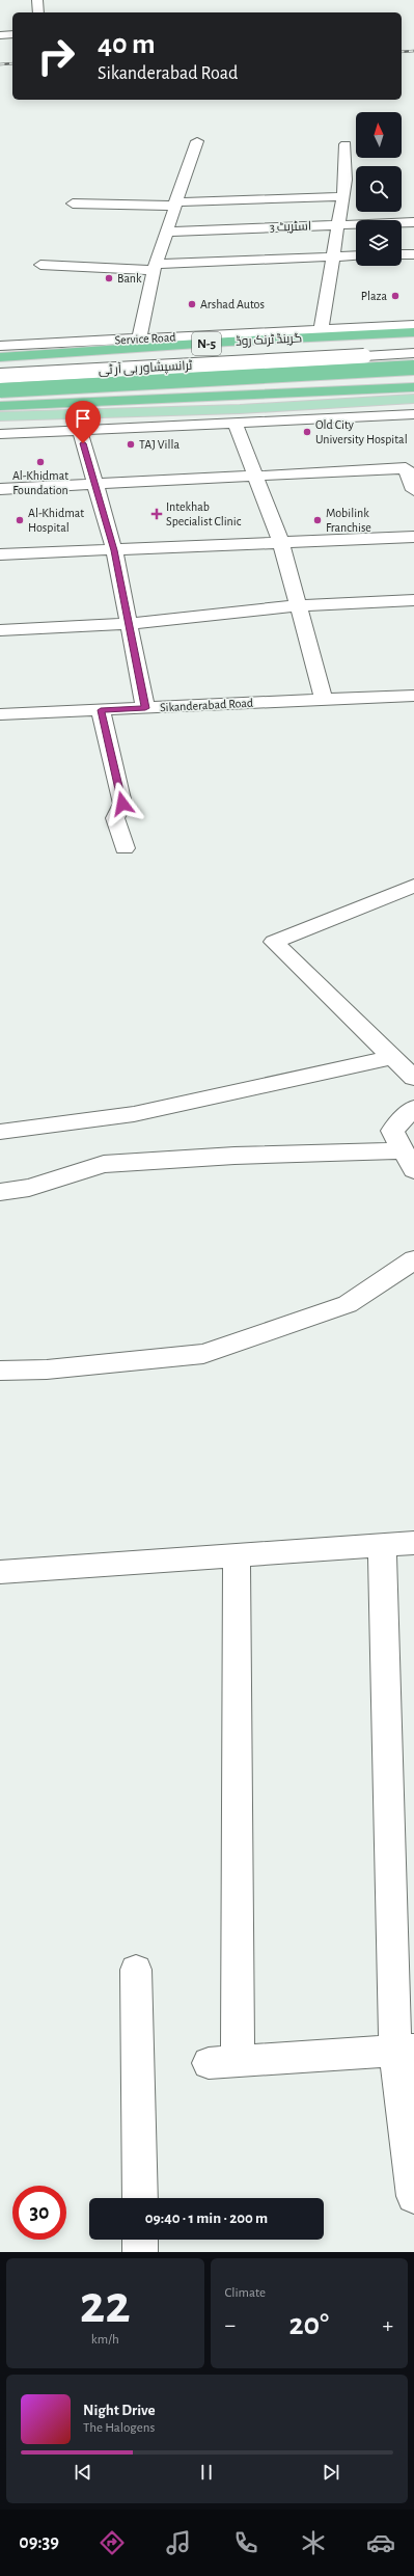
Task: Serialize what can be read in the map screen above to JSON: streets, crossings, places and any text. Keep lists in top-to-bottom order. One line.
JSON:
{"streets":{"highway":["گرینڈ ٹرنک روڈ","N-5"],"street":["اسٹریٹ 3","Service Road","ٹرانسپشاور بی آر ٹی","Sikanderabad Road"]},"places":{"other":["Bank","Plaza","Arshad Autos","Old City University Hospital","TAJ Villa","Al-Khidmat Foundation","Al-Khidmat Hospital","Mobilink Franchise"],"health":["Intekhab Specialist Clinic"]},"north":"top","page":{"turn":["40 m","Sikanderabad Road"],"limit":"30","trip":"09:40 · 1 min · 200 m","tile":[["22","km/h"],"Climate"],"heat":["−","20°","+"],"song":["Night Drive","The Halogens"],"tabs":"09:39"}}
